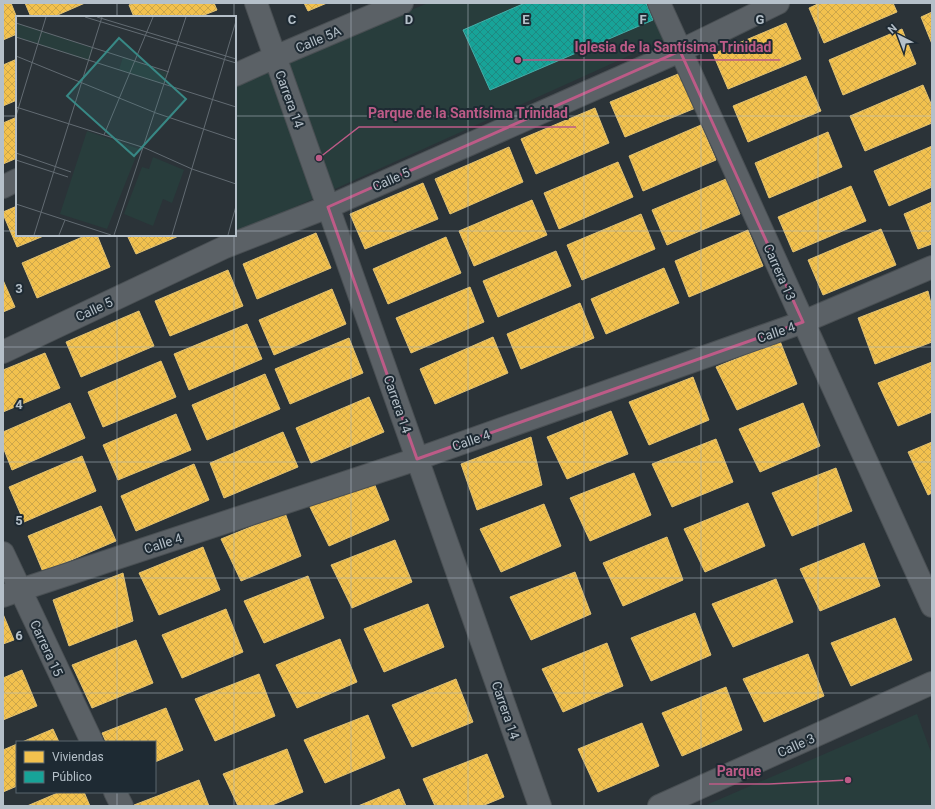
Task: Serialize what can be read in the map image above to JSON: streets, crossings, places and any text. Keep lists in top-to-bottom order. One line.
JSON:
{"streets":{"street":["Calle 5A","Carrera 14","Calle 5","Carrera 13","Calle 4","Carrera 15","Calle 3"]},"crossings":[["Calle 5A","Carrera 14"],["Carrera 14","Calle 5"],["Carrera 14","Calle 4"],["Calle 5","Carrera 13"],["Carrera 13","Calle 4"],["Calle 4","Carrera 15"]],"places":["Iglesia de la Santísima Trinidad","Parque de la Santísima Trinidad","Parque"],"legend":["Viviendas","Público"],"north":"top left","grid":{"columns":["C","D","E","F","G"],"rows":["3","4","5","6"]}}
